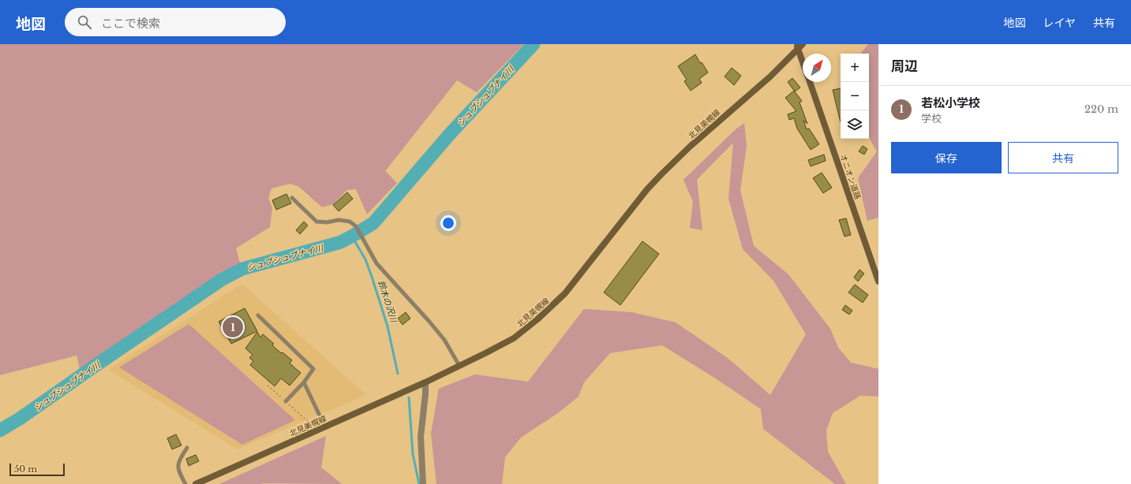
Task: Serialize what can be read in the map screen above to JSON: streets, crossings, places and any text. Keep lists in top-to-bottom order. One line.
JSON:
{"streets":{"main road":["北見美幌線","オニオン道路"]},"crossings":[["北見美幌線","オニオン道路"]],"water":["シュブシュブナイ川","鈴木の沢川"],"scale_bar":"50 m","north":"top right","page":{"header":"地図","search":"ここで検索","nav":["地図","レイヤ","共有"],"heading":"周辺","map_buttons":["+","−"],"list":[{"mark":"1","name":"若松小学校","note":"学校","value":"220 m"}],"buttons":["保存","共有"],"pins":"1","scale":"50 m"}}
